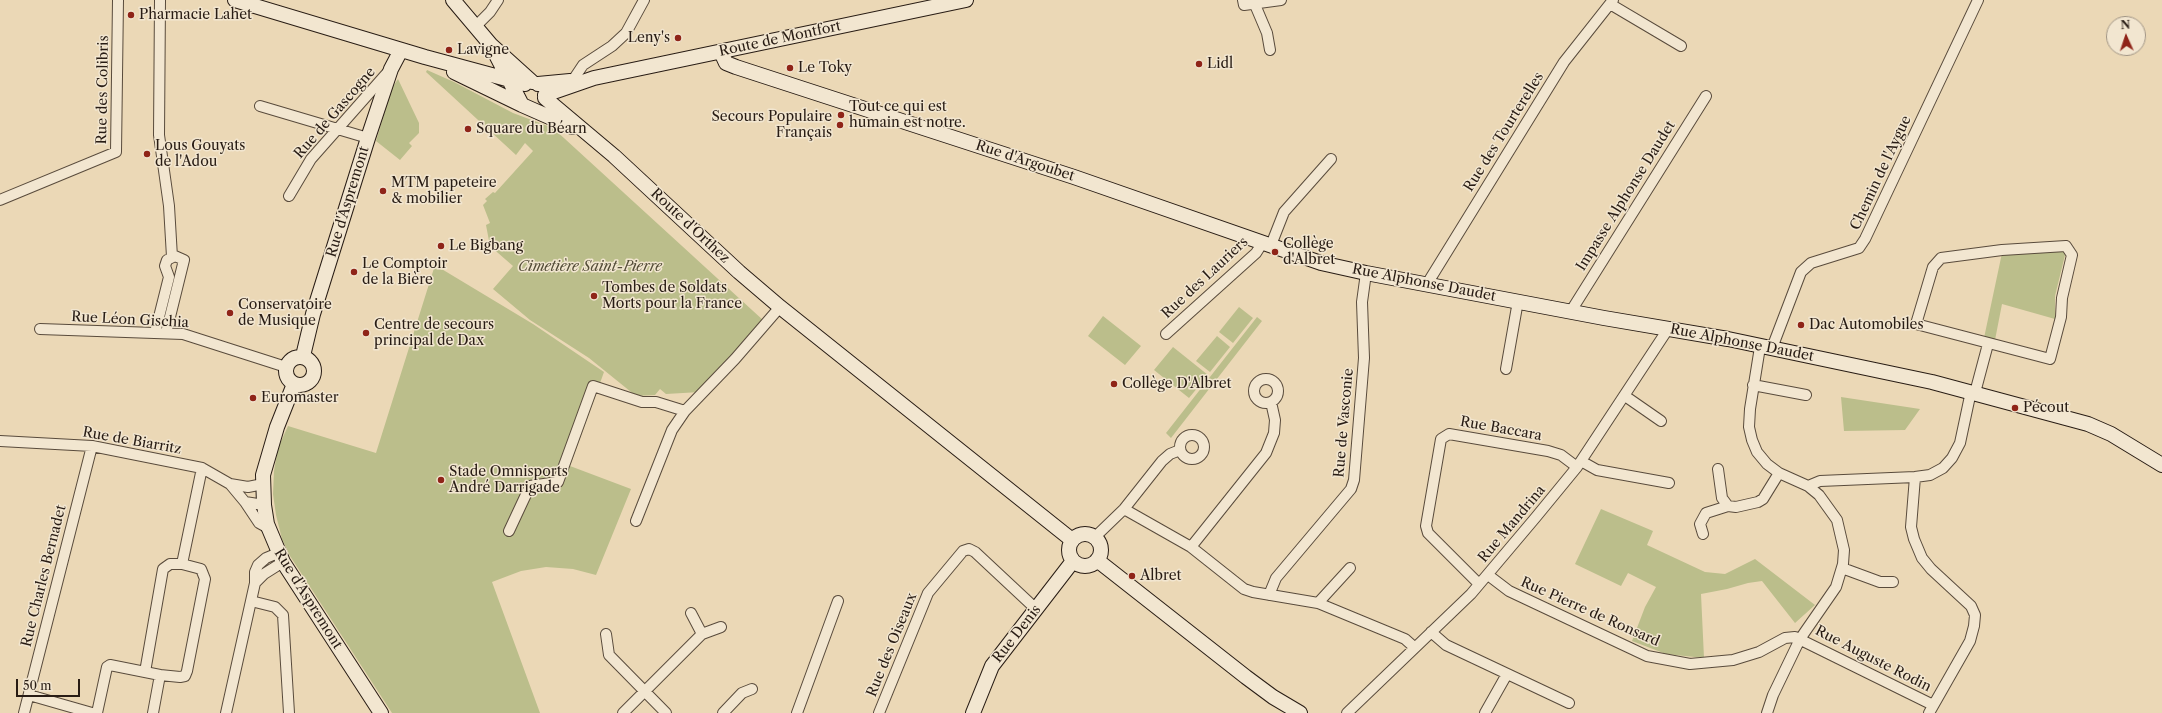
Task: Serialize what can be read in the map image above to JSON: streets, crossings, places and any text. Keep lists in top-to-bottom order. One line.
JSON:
{"streets":{"main road":["Route de Montfort","Rue d'Argoubet","Rue d'Aspremont","Route d'Orthez","Rue Alphonse Daudet","Rue Denis"],"street":["Rue des Colibris","Rue de Gascogne","Rue des Tourterelles","Chemin de l'Aygue","Impasse Alphonse Daudet","Rue des Lauriers","Rue Léon Gischia","Rue de Vasconie","Rue Baccara","Rue de Biarritz","Rue Mandrina","Rue Charles Bernadet","Rue Pierre de Ronsard","Rue des Oiseaux","Rue Auguste Rodin"]},"crossings":[["Route de Montfort","Rue d'Argoubet"],["Route de Montfort","Route d'Orthez"],["Rue de Gascogne","Rue d'Aspremont"],["Rue des Tourterelles","Rue Alphonse Daudet"],["Rue d'Argoubet","Rue des Lauriers"],["Rue d'Argoubet","Rue Alphonse Daudet"],["Chemin de l'Aygue","Rue Alphonse Daudet"],["Impasse Alphonse Daudet","Rue Alphonse Daudet"],["Rue d'Aspremont","Rue Léon Gischia"],["Rue d'Aspremont","Rue de Biarritz"],["Route d'Orthez","Rue Denis"],["Rue Alphonse Daudet","Rue de Vasconie"],["Rue Alphonse Daudet","Rue Mandrina"],["Rue Baccara","Rue Mandrina"],["Rue de Biarritz","Rue Charles Bernadet"],["Rue Mandrina","Rue Pierre de Ronsard"],["Rue Pierre de Ronsard","Rue Auguste Rodin"],["Rue Denis","Rue des Oiseaux"]],"parks":["Cimetière Saint-Pierre"],"places":["Pharmacie Lahet","Leny's","Lavigne","Lidl","Le Toky","Tout ce qui est humain est notre.","Secours Populaire Français","Square du Béarn","Lous Gouyats de l'Adou","MTM papeteire & mobilier","Le Bigbang","Collège d'Albret","Le Comptoir de la Bière","Tombes de Soldats Morts pour la France","Conservatoire de Musique","Dac Automobiles","Centre de secours principal de Dax","Collège D'Albret","Euromaster","Pécout","Stade Omnisports André Darrigade","Albret"],"scale_bar":"50 m","north":"top"}
